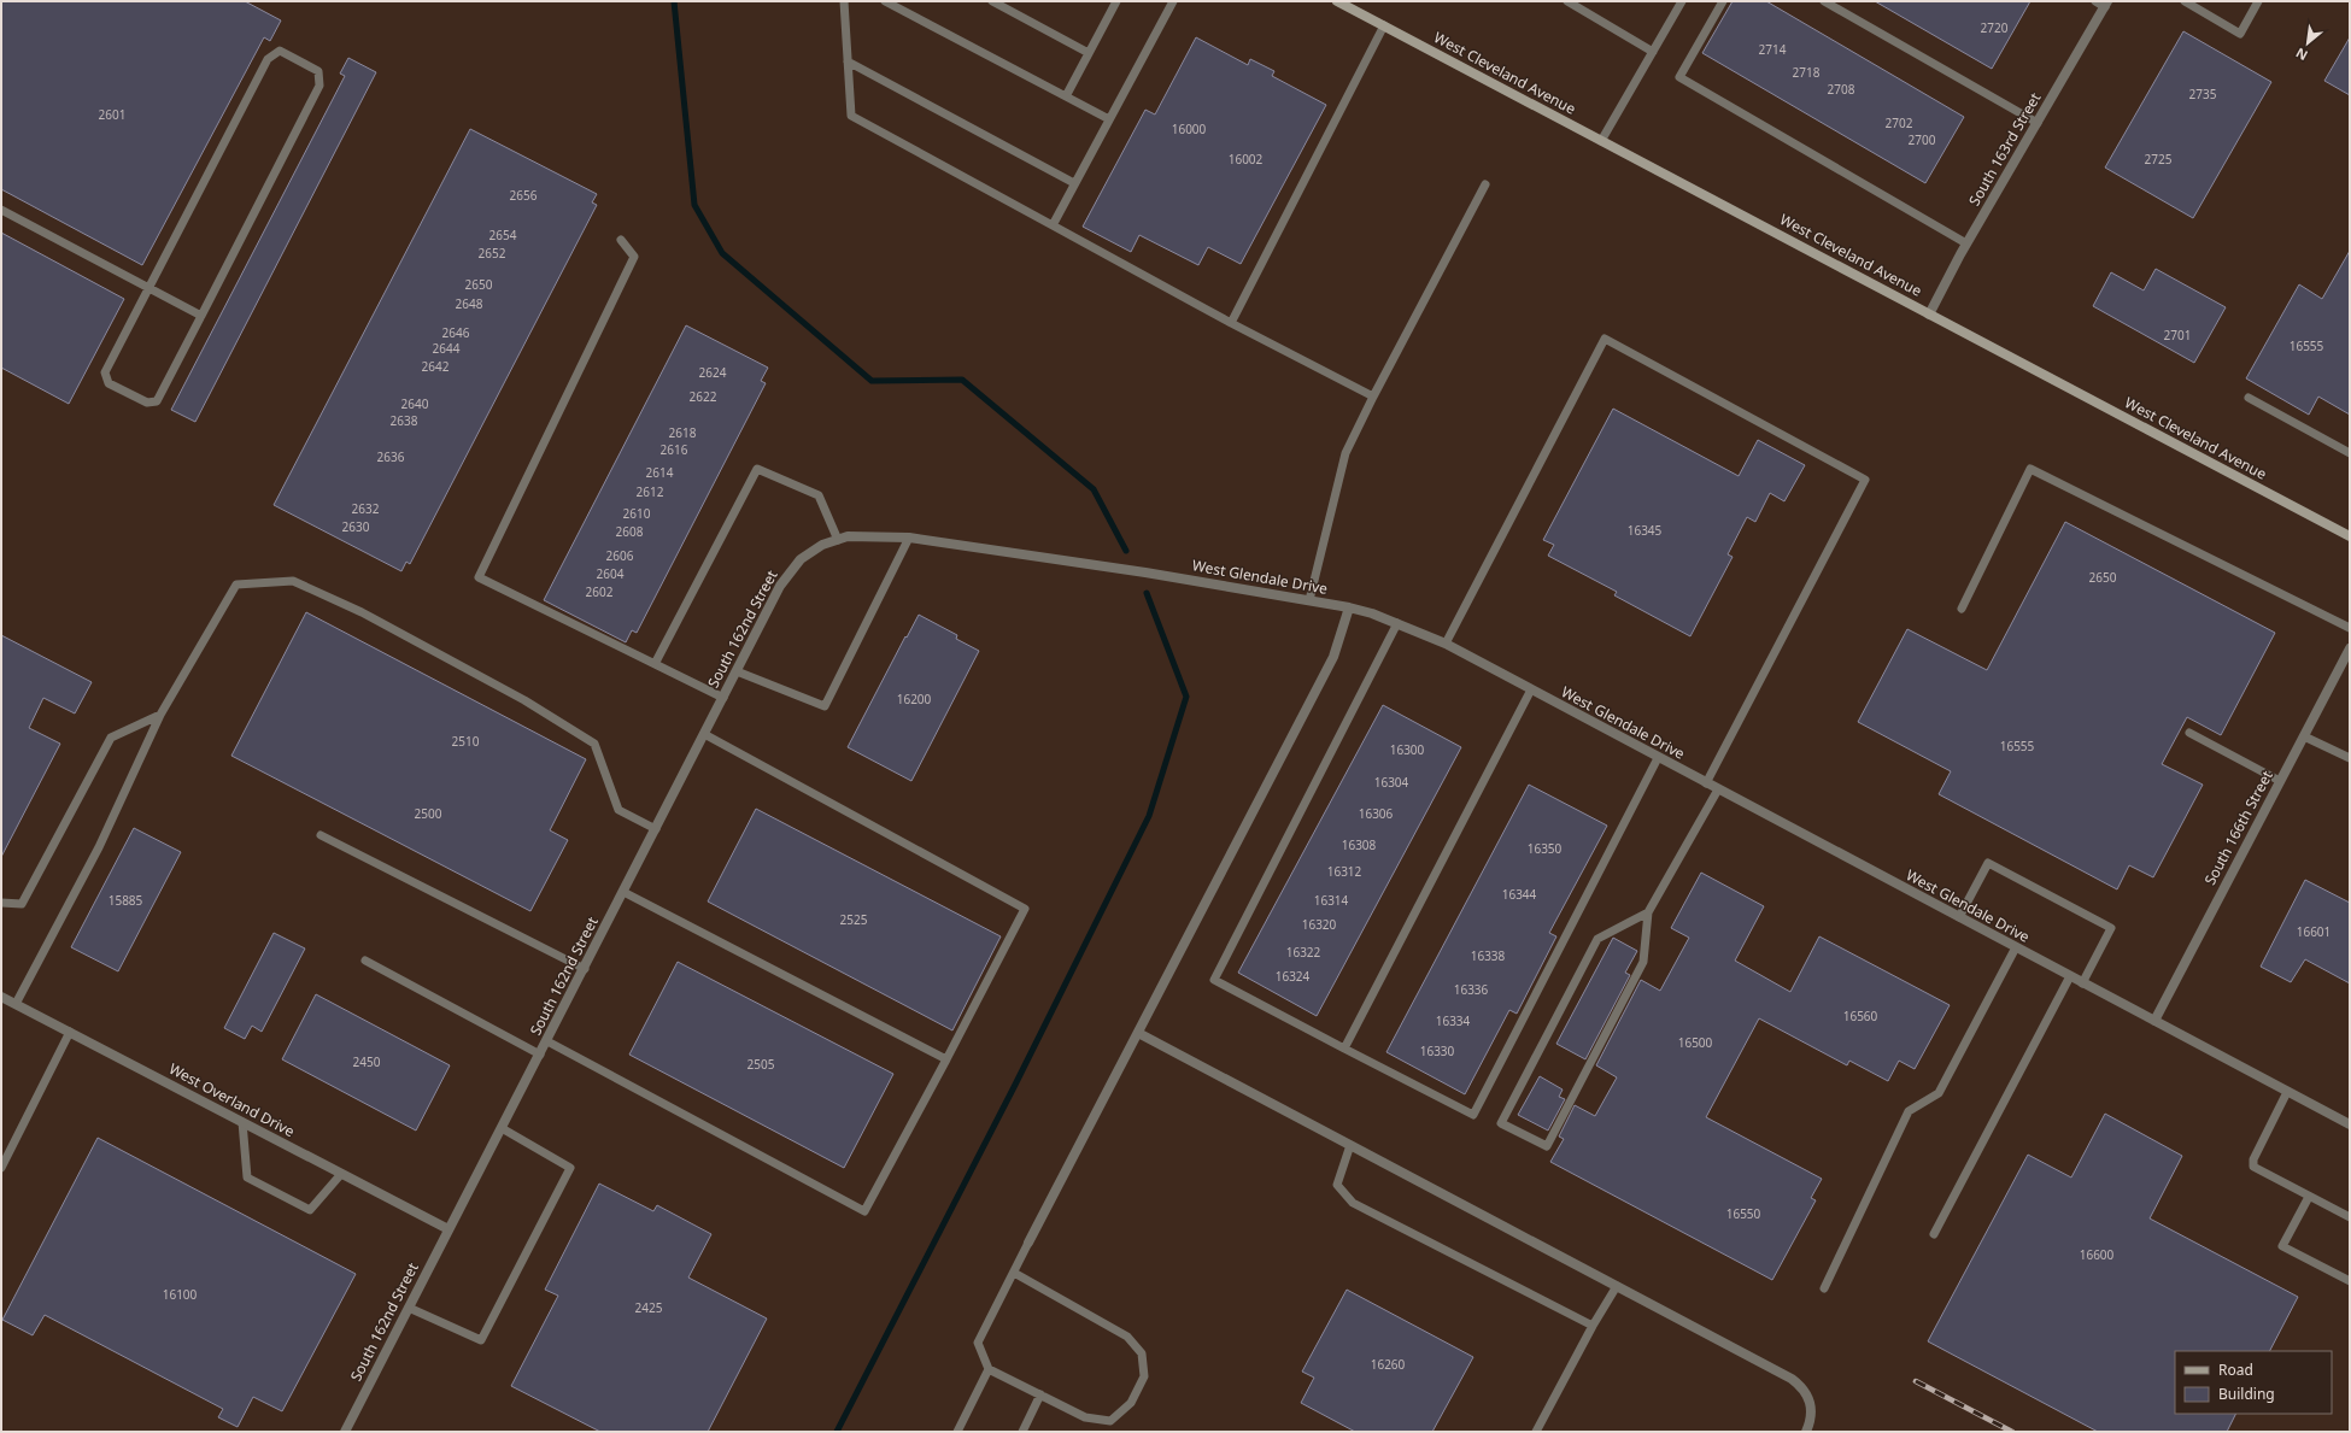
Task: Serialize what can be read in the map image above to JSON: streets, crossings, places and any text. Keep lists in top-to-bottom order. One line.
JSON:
{"streets":{"main road":["West Cleveland Avenue"],"street":["South 163rd Street","West Glendale Drive","South 162nd Street","South 166th Street","West Overland Drive"]},"crossings":[["West Cleveland Avenue","South 163rd Street"],["West Glendale Drive","South 162nd Street"],["West Glendale Drive","South 166th Street"],["South 162nd Street","West Overland Drive"]],"house_numbers":["2720","2714","2718","2708","2735","2601","2702","16000","2700","16002","2725","2656","2654","2652","2650","2648","2646","2701","16555","2644","2642","2624","2622","2640","2638","2618","2616","2636","2614","2612","2632","2610","2630","16345","2608","2606","2604","2650","2602","16200","2510","16555","16300","16304","2500","16306","16308","16350","16312","16344","15885","16314","2525","16320","16601","16322","16338","16324","16336","16560","16334","16500","16330","2450","2505","16550","16600","16100","2425","16260"],"legend":["Road","Building"],"north":"bottom left"}
